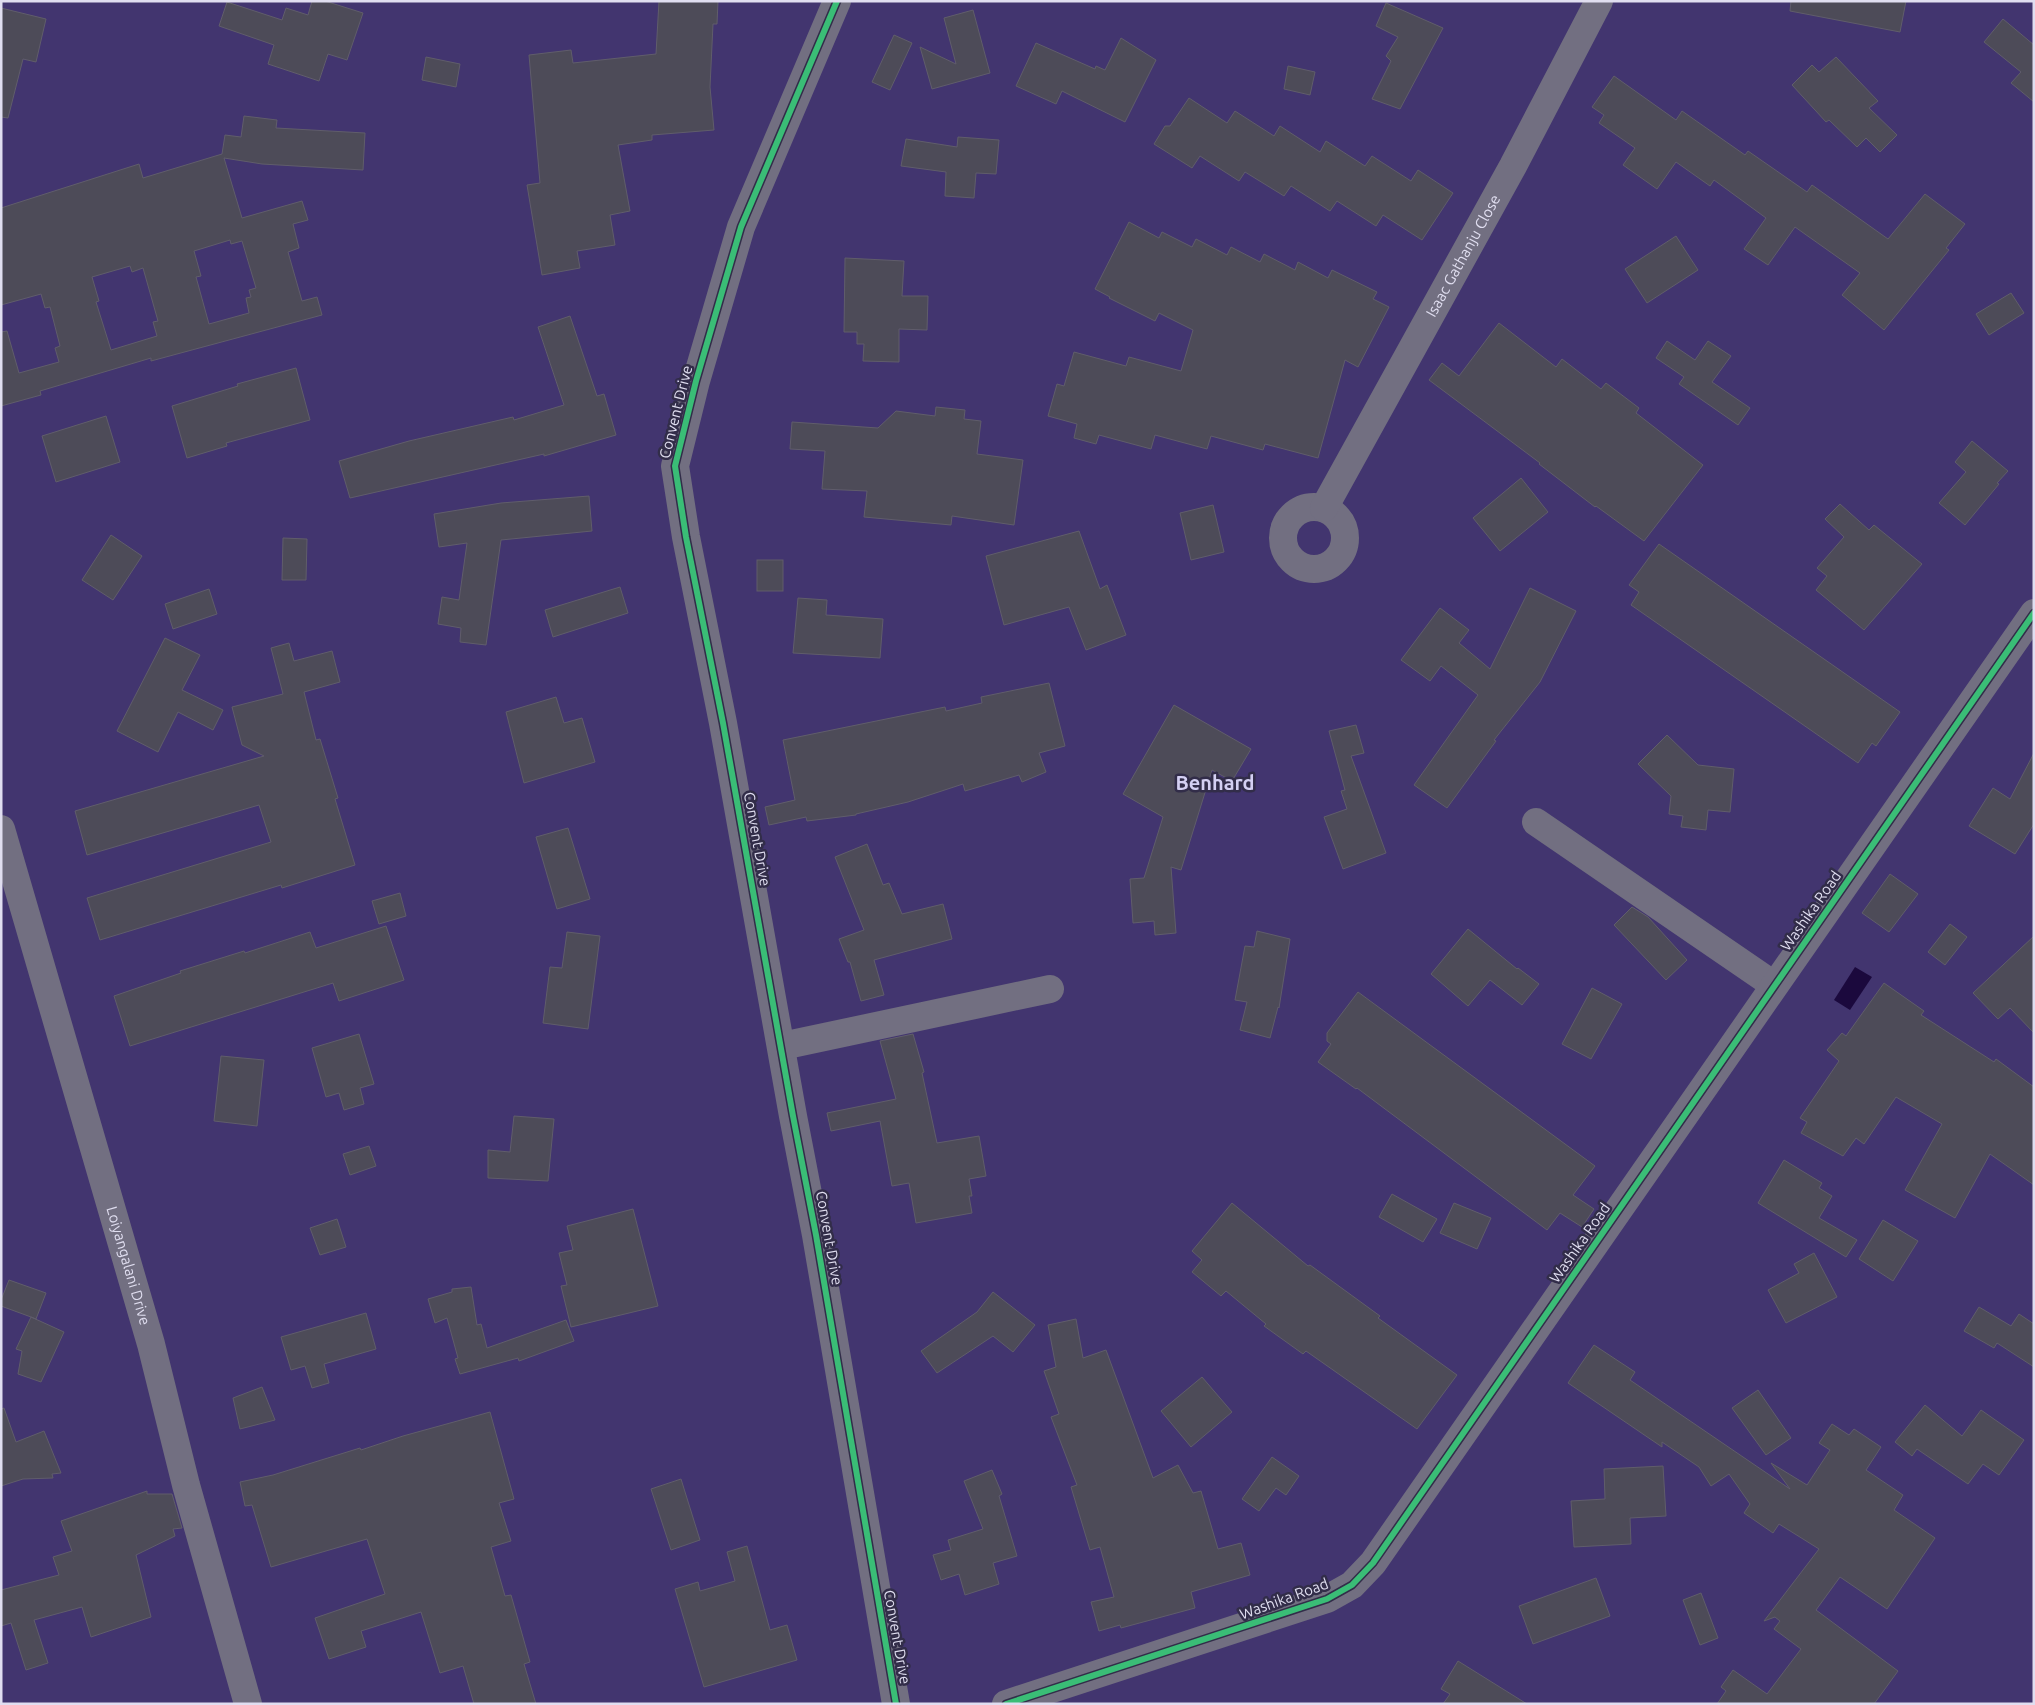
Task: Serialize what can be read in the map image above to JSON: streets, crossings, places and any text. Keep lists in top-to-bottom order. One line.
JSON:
{"streets":{"street":["Isaac Gathanju Close","Convent Drive","Washika Road","Loiyangalani Drive"]},"districts":["Benhard"]}
